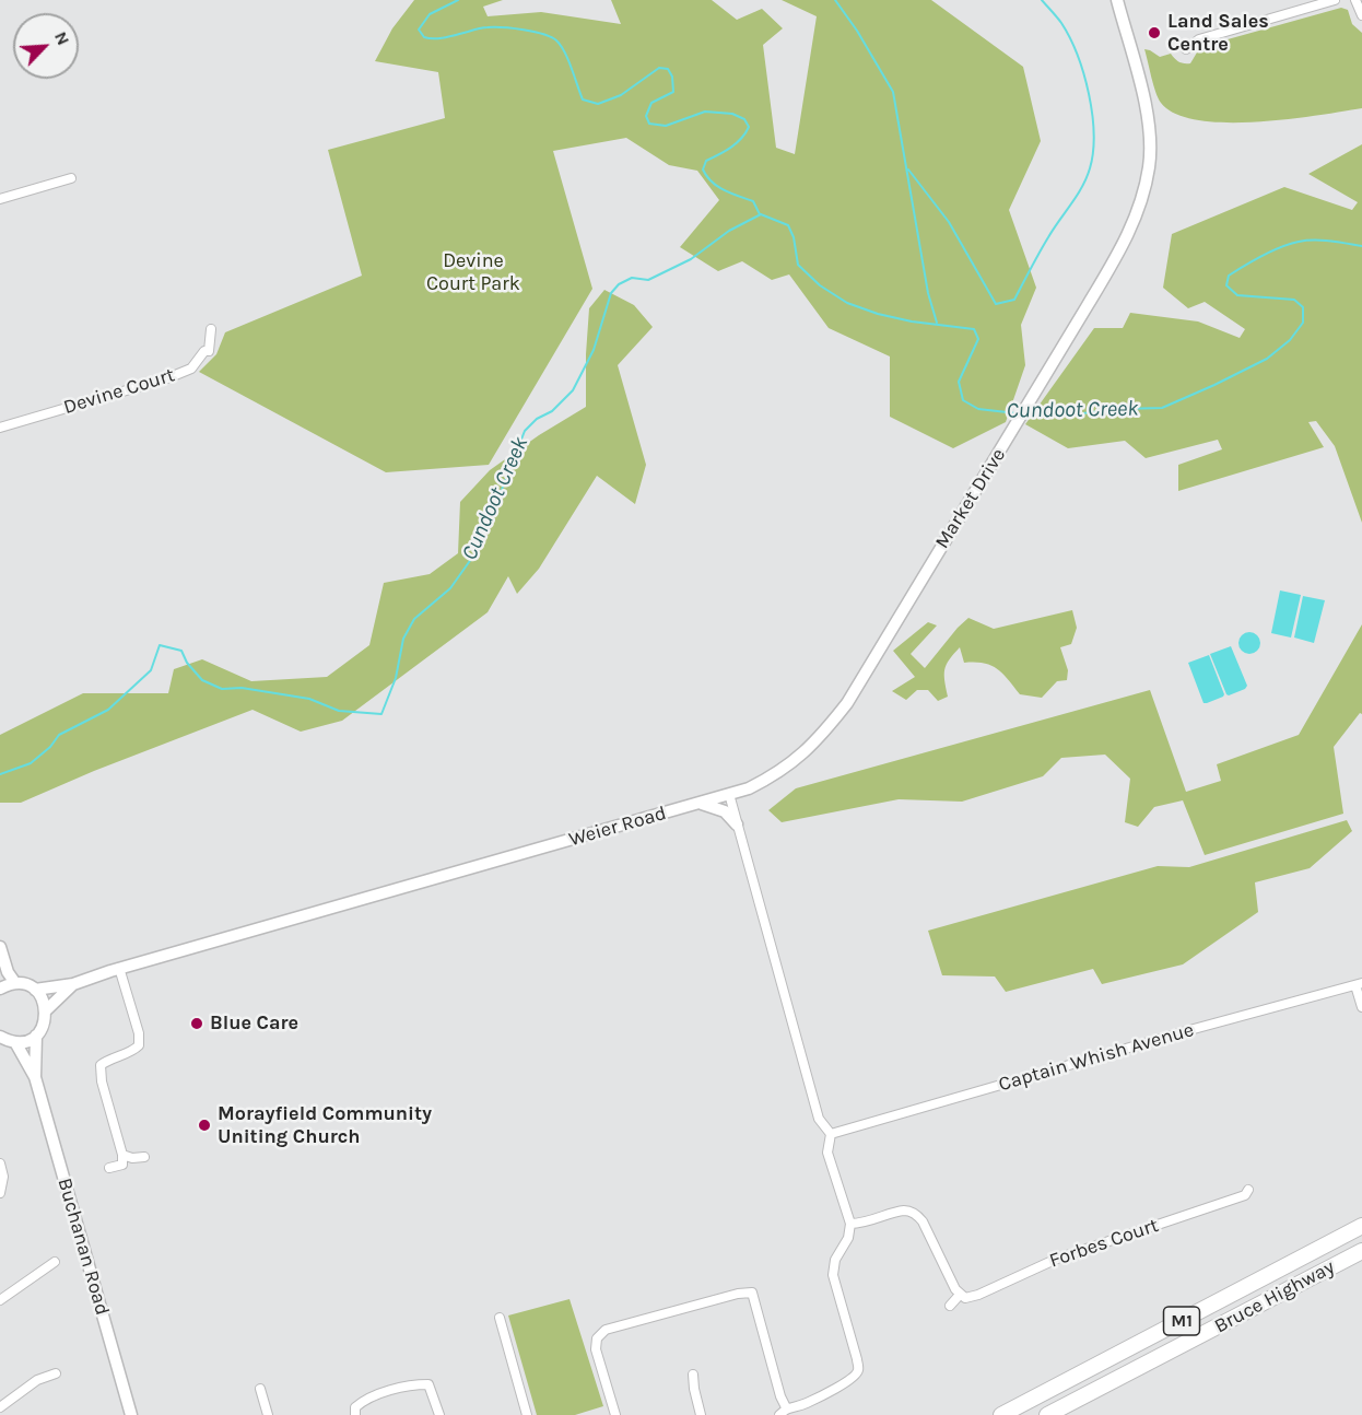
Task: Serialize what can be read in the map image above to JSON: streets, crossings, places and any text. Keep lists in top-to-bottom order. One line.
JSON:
{"streets":{"highway":["Bruce Highway","M1"],"street":["Devine Court","Market Drive","Weier Road","Captain Whish Avenue","Forbes Court","Buchanan Road"]},"crossings":[["Market Drive","Weier Road"],["Weier Road","Buchanan Road"]],"water":["Cundoot Creek"],"parks":["Devine Court Park"],"places":["Land Sales Centre","Blue Care","Morayfield Community Uniting Church"],"north":"top right"}
